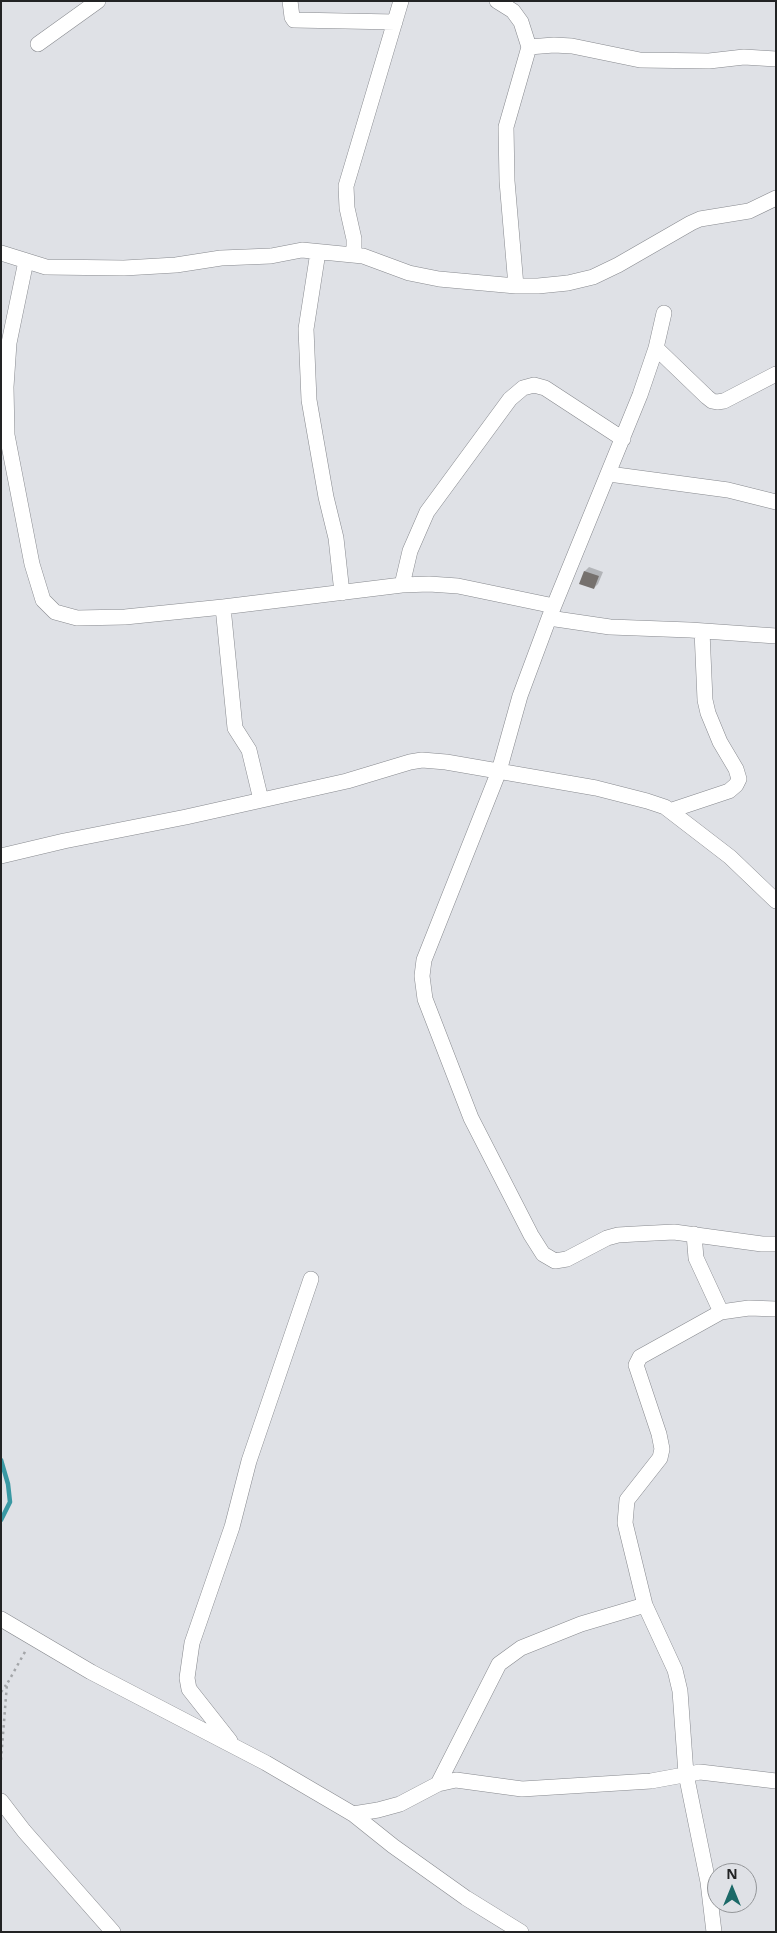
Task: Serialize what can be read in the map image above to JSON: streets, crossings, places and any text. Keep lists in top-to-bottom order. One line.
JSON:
{"north":"top"}
